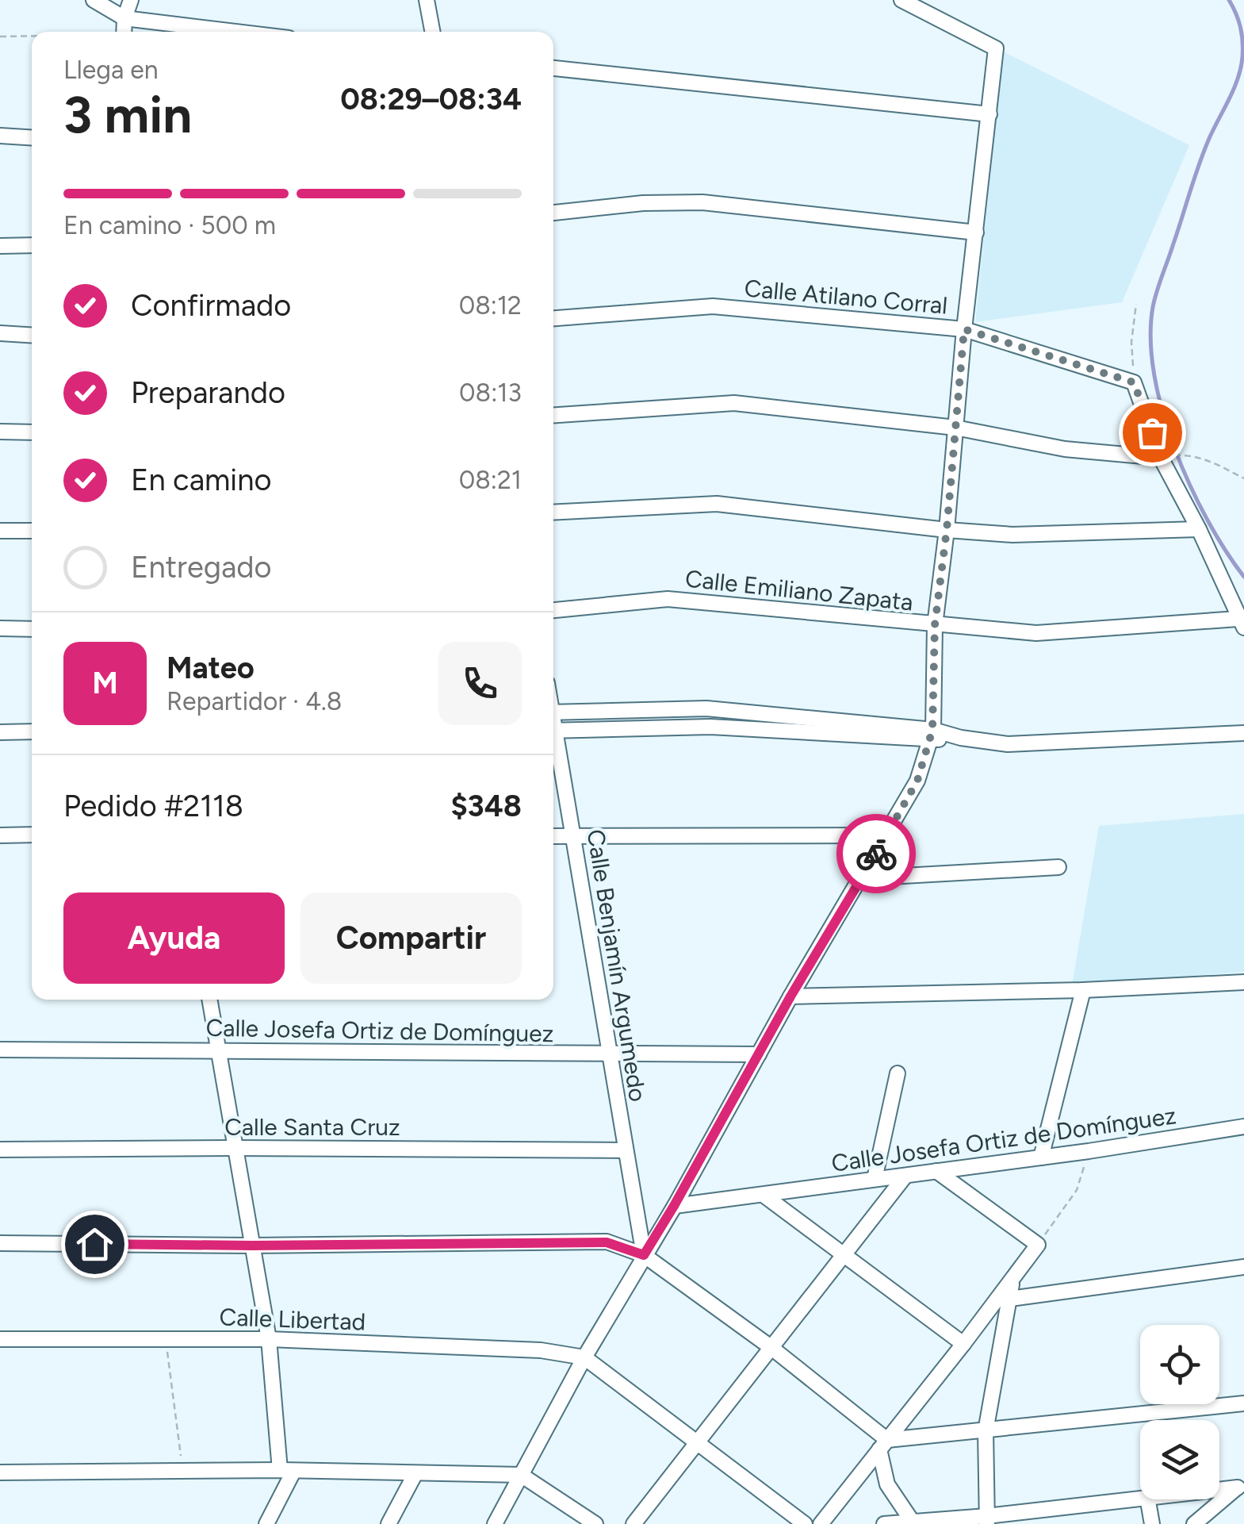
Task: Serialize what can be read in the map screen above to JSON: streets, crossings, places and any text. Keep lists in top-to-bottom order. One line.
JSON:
{"streets":{"street":["Calle Atilano Corral","Calle Emiliano Zapata","Calle Benjamín Argumedo","Calle Josefa Ortiz de Domínguez","Calle Santa Cruz","Calle Libertad"]},"crossings":[["Calle Benjamín Argumedo","Calle Josefa Ortiz de Domínguez"],["Calle Benjamín Argumedo","Calle Santa Cruz"]],"page":{"heading":["3 min","Llega en","08:29–08:34"],"panel":["Mateo","Repartidor · 4.8","Pedido #2118","$348"],"bar":"En camino · 500 m","list":[["Confirmado","08:12"],["Preparando","08:13"],["En camino","08:21"],"Entregado"],"round":"M","buttons":["Ayuda","Compartir"]}}
